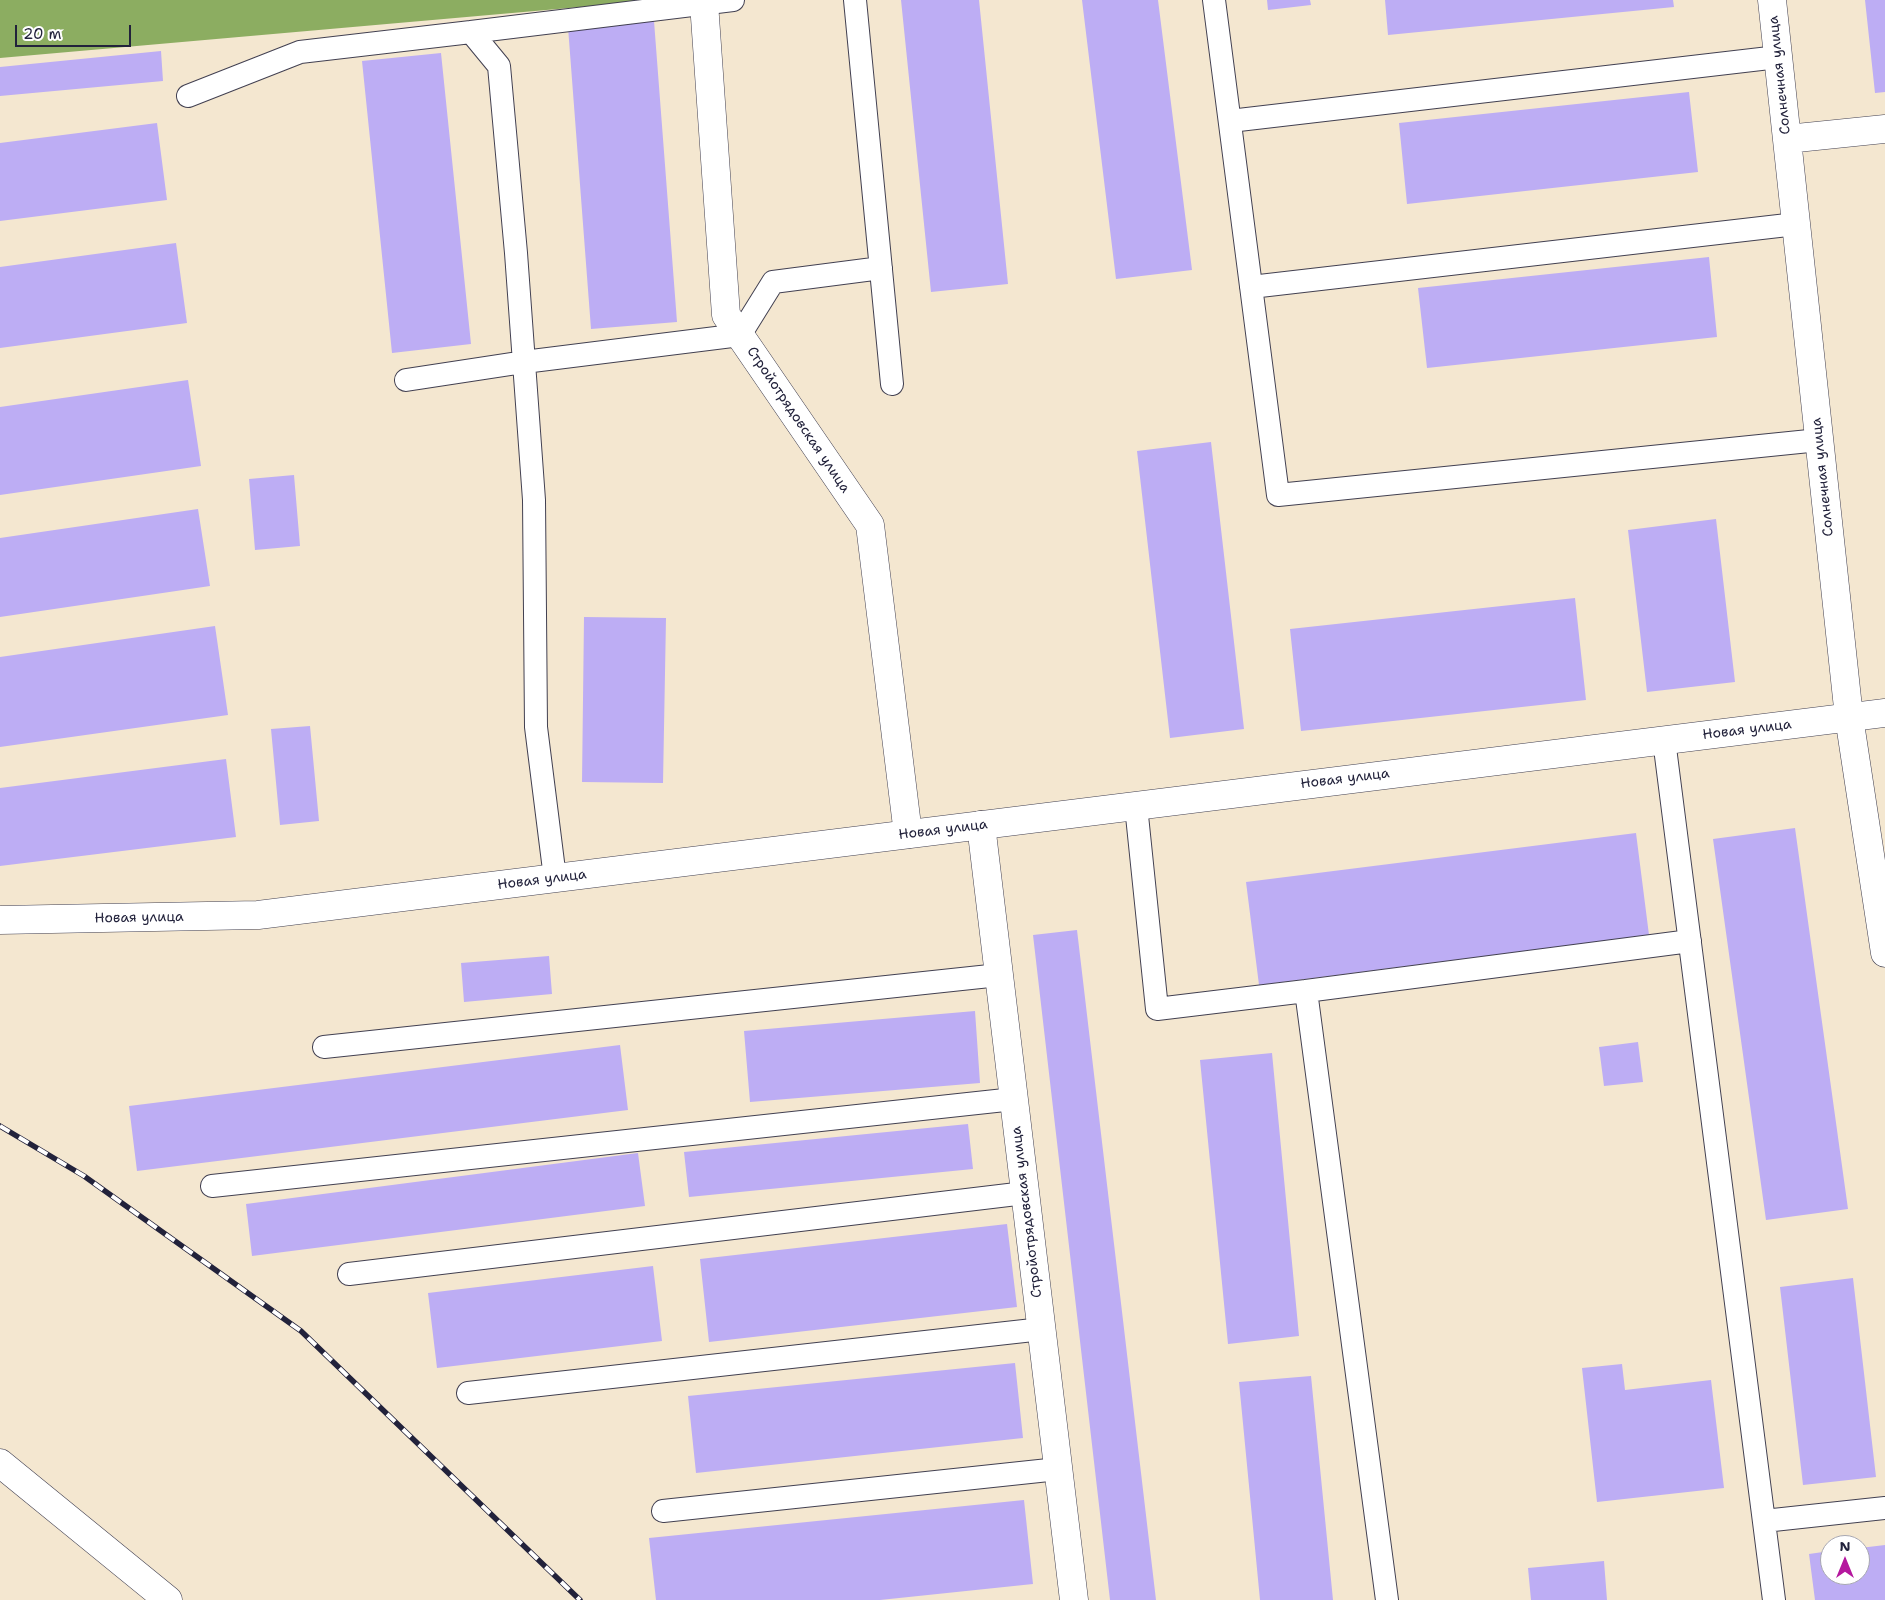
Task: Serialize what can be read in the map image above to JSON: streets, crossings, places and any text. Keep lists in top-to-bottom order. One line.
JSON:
{"streets":{"street":["Солнечная улица","Стройотрядовская улица","Новая улица"]},"crossings":[["Солнечная улица","Новая улица"],["Стройотрядовская улица","Новая улица"]],"scale_bar":"20 m","north":"top"}
